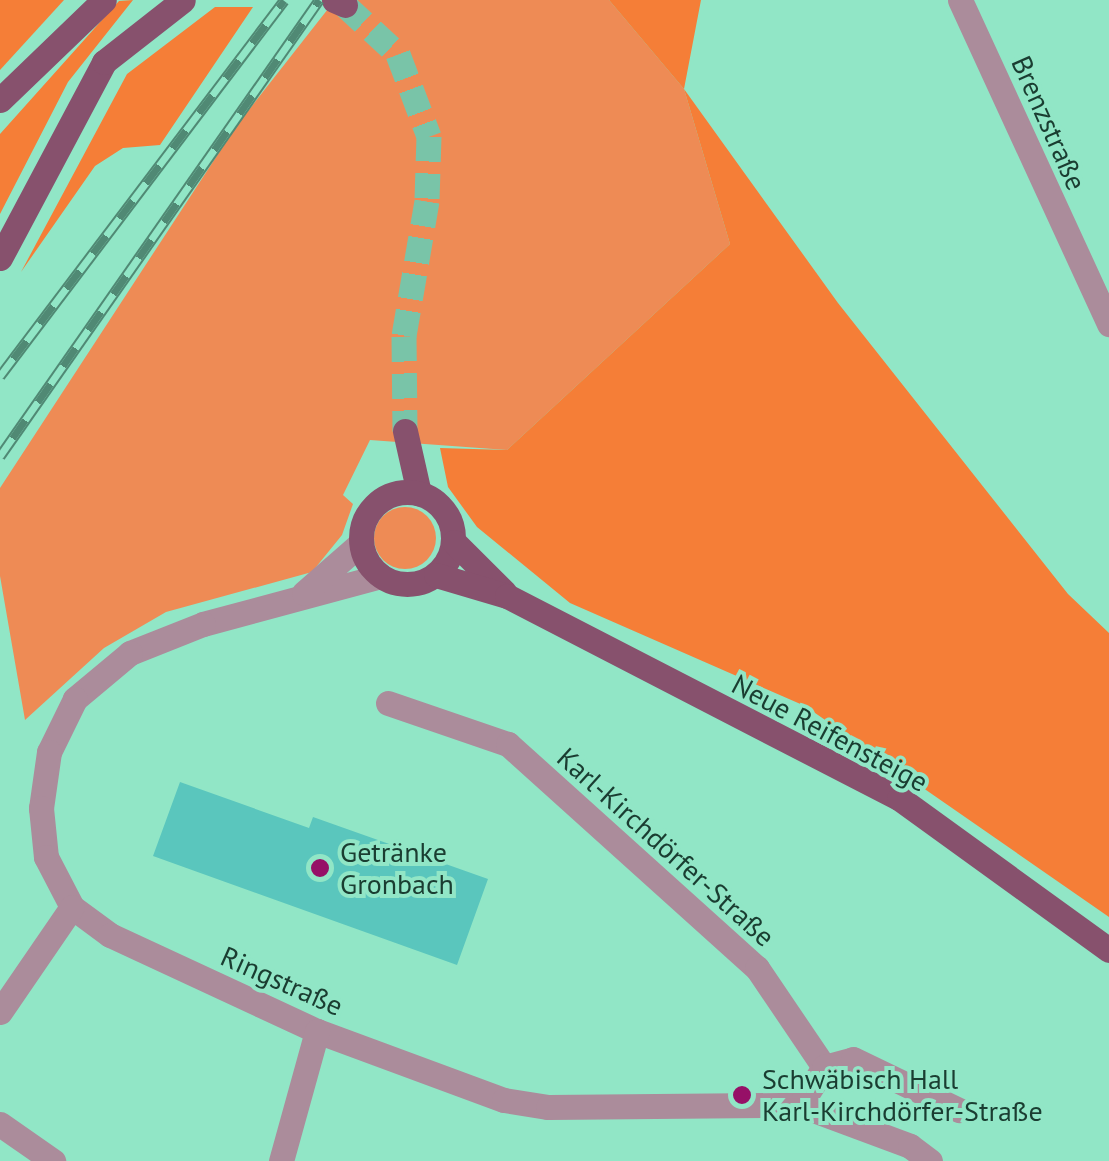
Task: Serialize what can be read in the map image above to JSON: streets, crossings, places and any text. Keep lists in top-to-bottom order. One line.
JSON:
{"streets":{"main road":["Neue Reifensteige"],"street":["Brenzstraße","Karl-Kirchdörfer-Straße","Ringstraße"]},"crossings":[["Neue Reifensteige","Ringstraße"]],"places":["Getränke Gronbach","Schwäbisch Hall Karl-Kirchdörfer-Straße"]}
